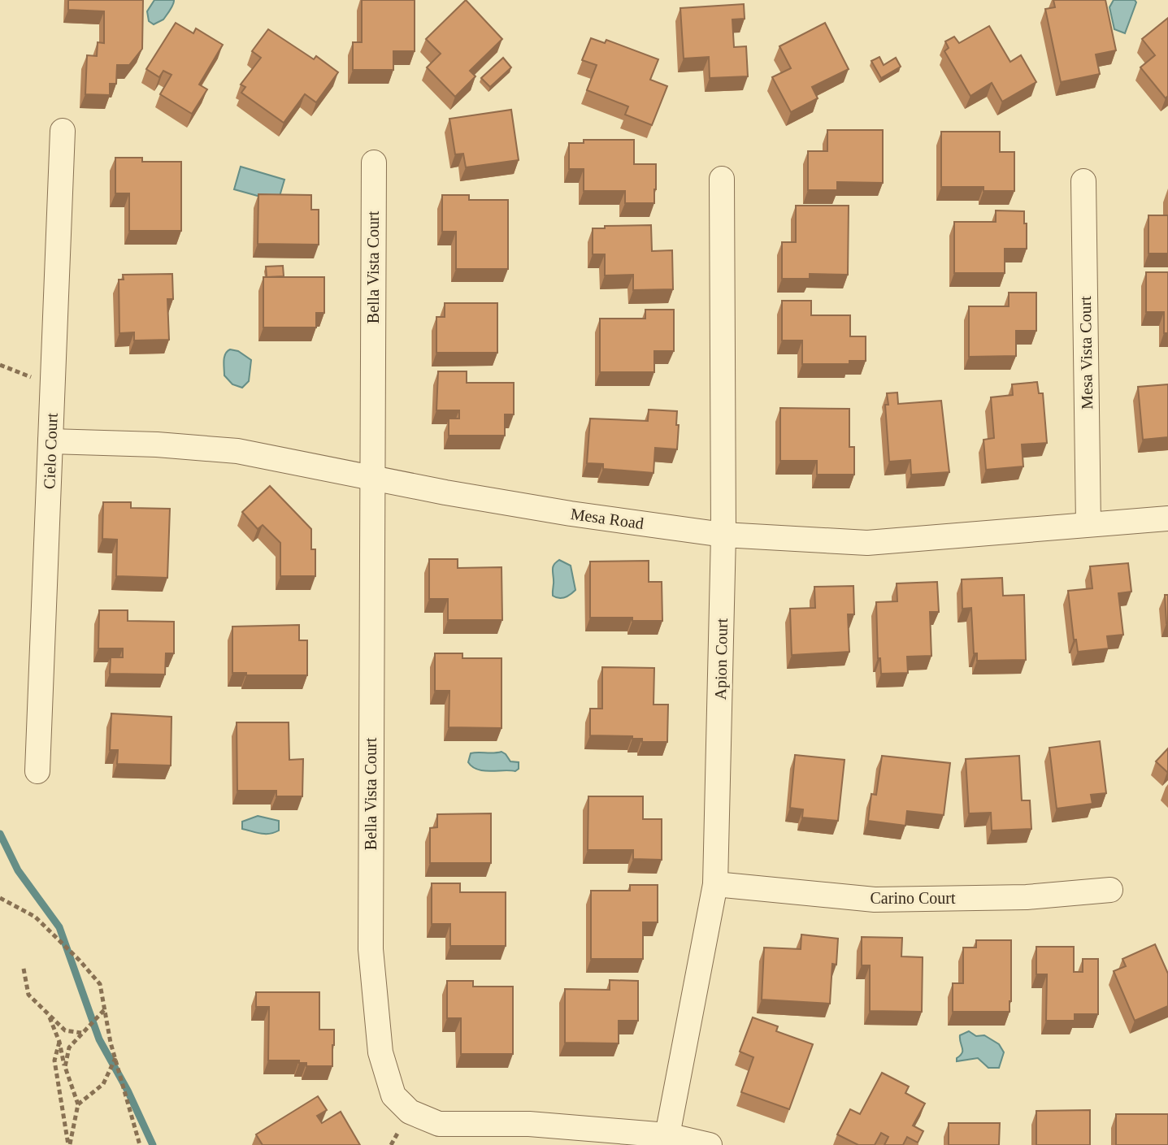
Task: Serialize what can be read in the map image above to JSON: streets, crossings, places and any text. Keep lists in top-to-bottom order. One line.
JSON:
{"streets":{"street":["Bella Vista Court","Mesa Vista Court","Cielo Court","Mesa Road","Apion Court","Carino Court"]},"crossings":[["Bella Vista Court","Mesa Road"],["Bella Vista Court","Apion Court"],["Mesa Vista Court","Mesa Road"],["Cielo Court","Mesa Road"],["Mesa Road","Apion Court"],["Apion Court","Carino Court"]]}
